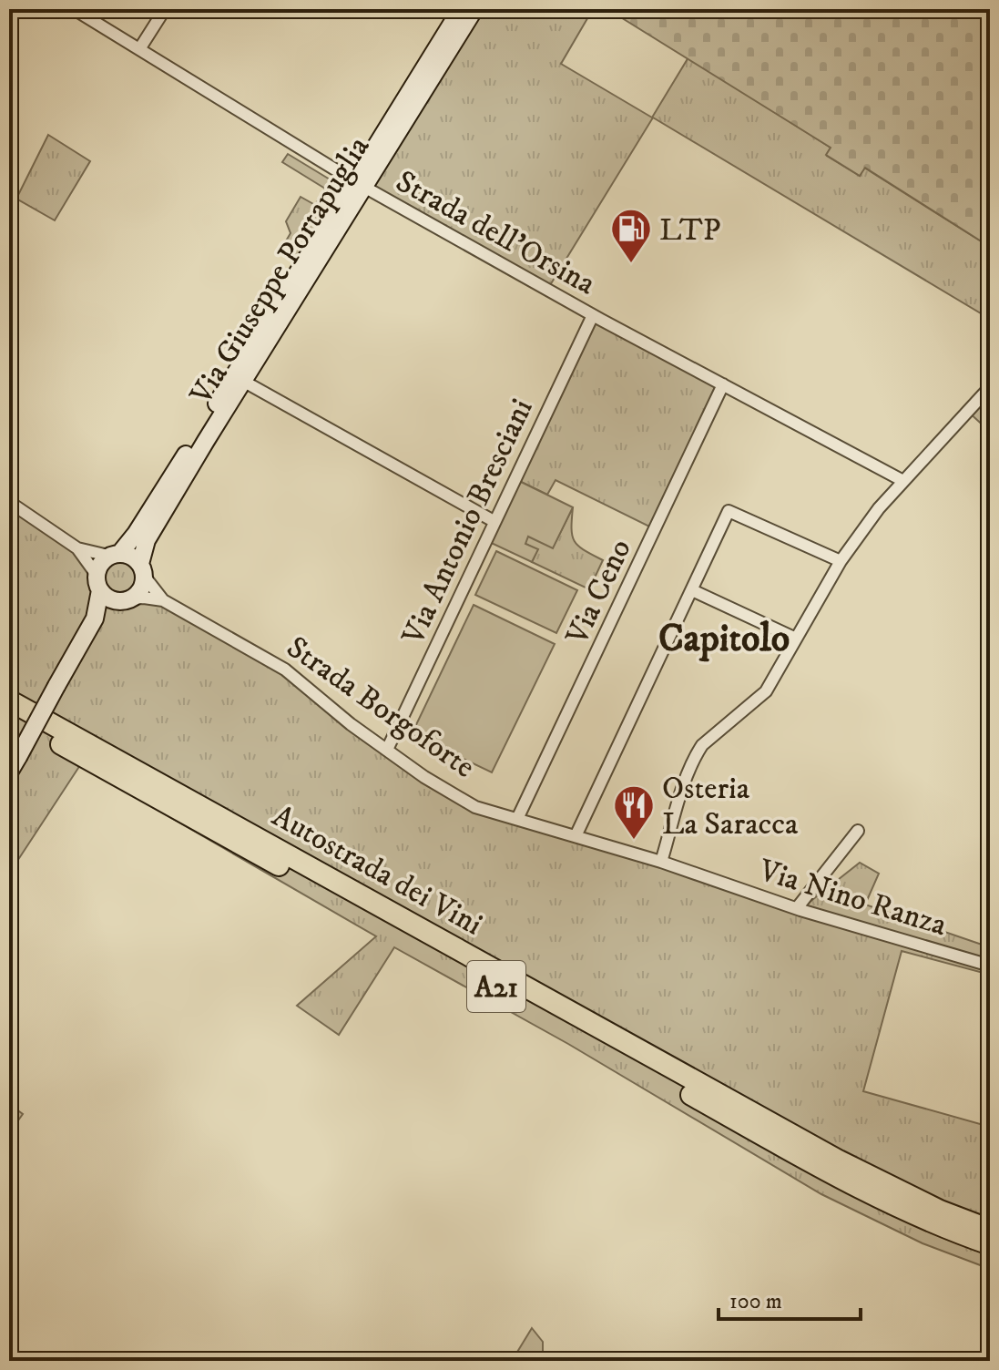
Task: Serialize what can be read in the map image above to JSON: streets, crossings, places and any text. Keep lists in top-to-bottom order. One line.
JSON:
{"streets":{"highway":["Autostrada dei Vini","A21"],"main road":["Via Giuseppe Portapuglia"],"street":["Strada dell'Orsina","Via Antonio Bresciani","Via Ceno","Strada Borgoforte","Via Nino Ranza"]},"crossings":[["Strada dell'Orsina","Via Giuseppe Portapuglia"],["Strada dell'Orsina","Via Antonio Bresciani"],["Strada dell'Orsina","Via Ceno"],["Via Giuseppe Portapuglia","Strada Borgoforte"],["Via Antonio Bresciani","Strada Borgoforte"],["Via Ceno","Strada Borgoforte"],["Strada Borgoforte","Via Nino Ranza"]],"districts":["Capitolo"],"places":{"fuel station":["LTP"],"restaurant":["Osteria La Saracca"]},"scale_bar":"100 m"}
